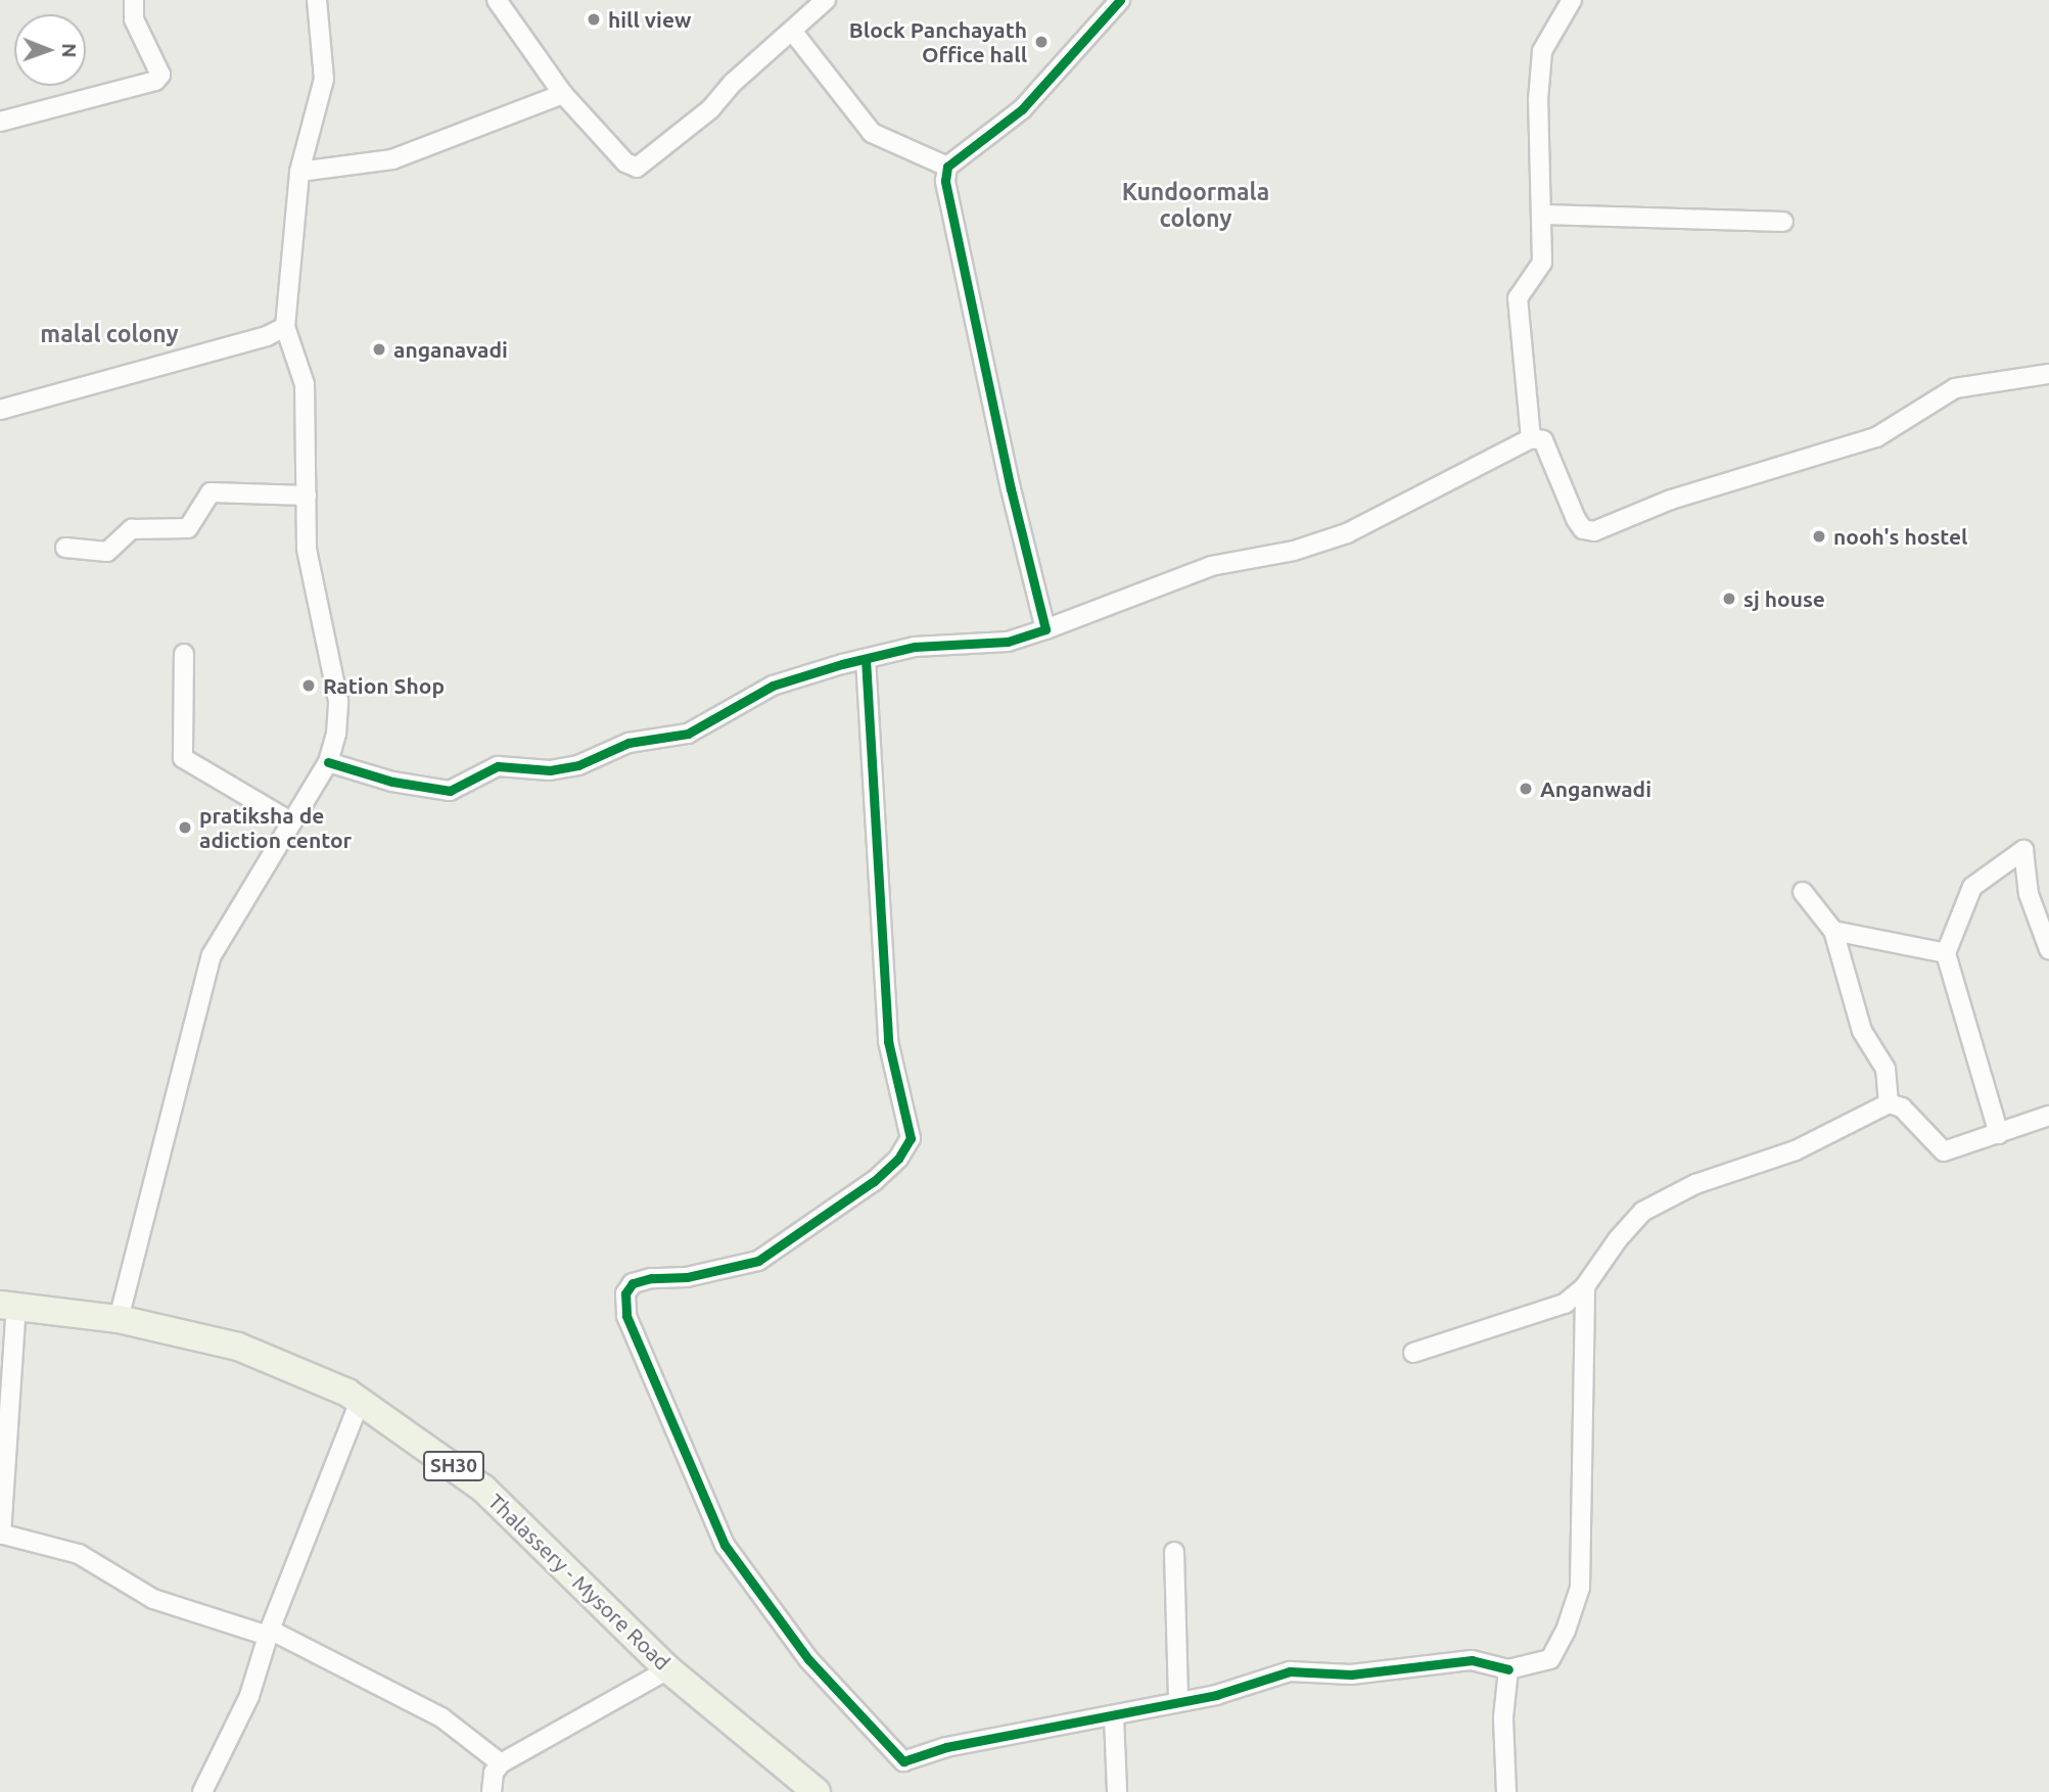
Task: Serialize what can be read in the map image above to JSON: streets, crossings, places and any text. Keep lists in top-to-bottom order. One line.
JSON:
{"streets":{"main road":["SH30","Thalassery - Mysore Road"]},"districts":["Kundoormala colony","malal colony"],"places":["hill view","Block Panchayath Office hall","anganavadi","nooh's hostel","sj house","Ration Shop","Anganwadi","pratiksha de adiction centor"],"north":"right"}
